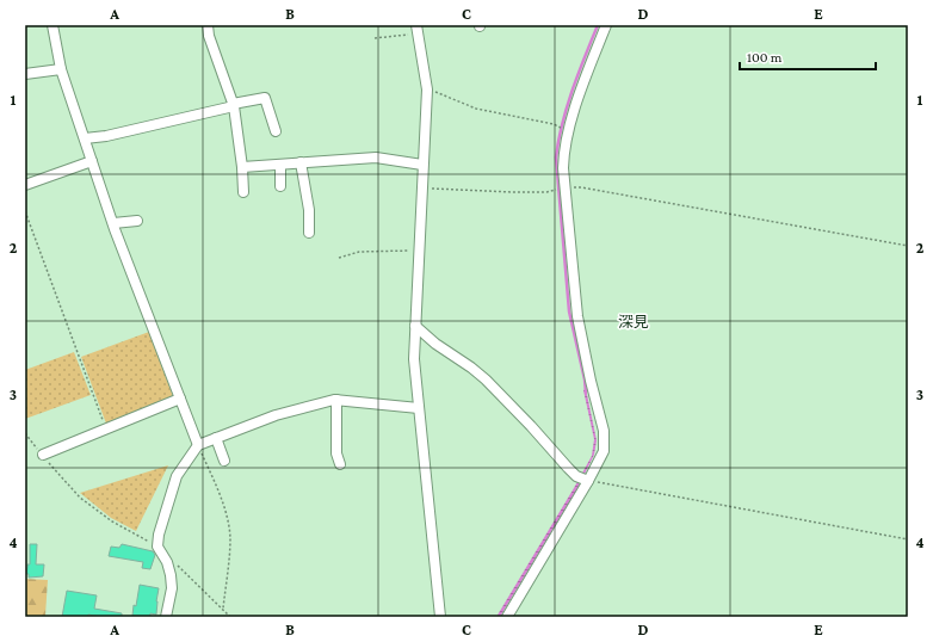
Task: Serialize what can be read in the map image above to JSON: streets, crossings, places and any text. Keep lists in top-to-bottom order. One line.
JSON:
{"districts":["深見"],"scale_bar":"100 m","grid":{"columns":["A","B","C","D","E"],"rows":["1","2","3","4"]}}
